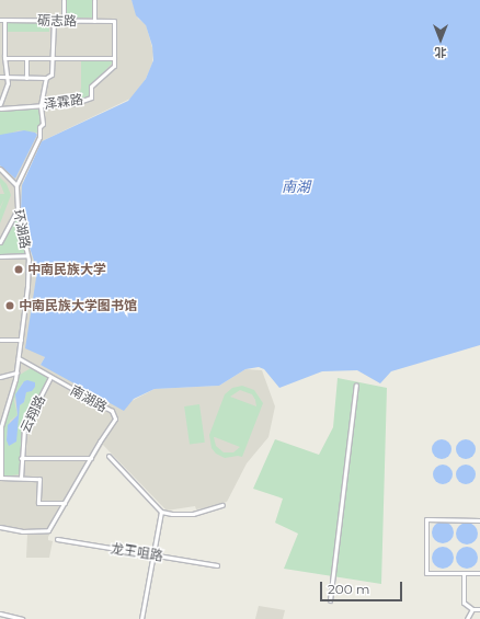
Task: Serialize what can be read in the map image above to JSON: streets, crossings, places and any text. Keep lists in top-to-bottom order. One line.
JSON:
{"streets":{"street":["砺志路","泽霖路","环湖路","南湖路","云翔路","龙王咀路"]},"crossings":[["砺志路","泽霖路"],["泽霖路","环湖路"],["环湖路","南湖路"],["南湖路","云翔路"]],"water":["南湖"],"places":["中南民族大学","中南民族大学图书馆"],"scale_bar":"200 m","north":"bottom"}
